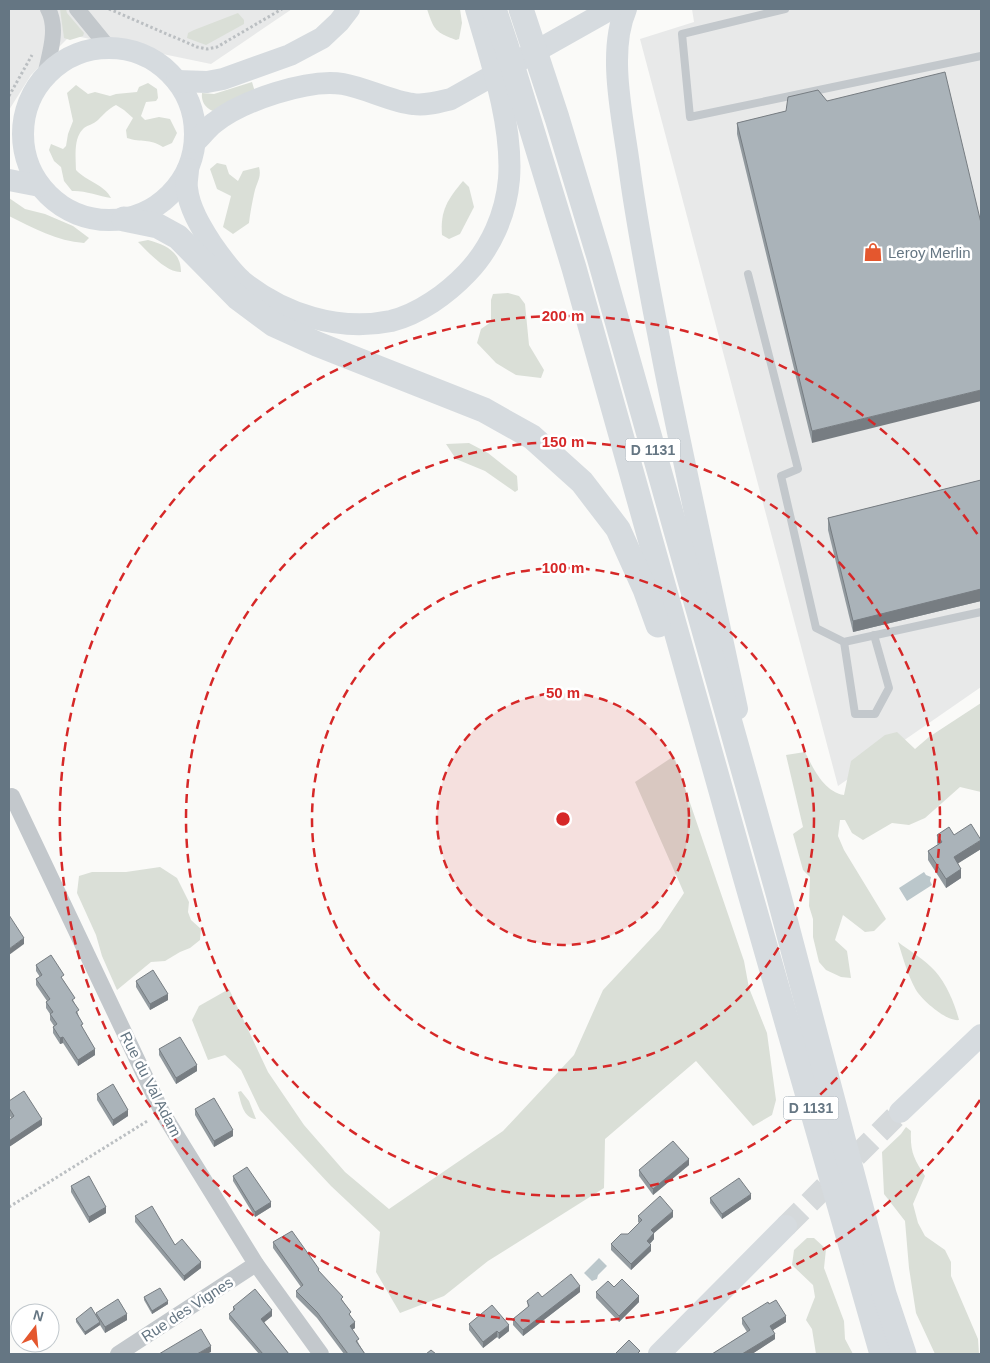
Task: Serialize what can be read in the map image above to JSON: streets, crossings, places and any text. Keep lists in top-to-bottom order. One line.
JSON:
{"streets":{"main road":["D 1131"],"street":["Rue du Val Adam","Rue des Vignes"]},"crossings":[["Rue du Val Adam","Rue des Vignes"]],"places":{"shop":["Leroy Merlin"]},"north":"top","rings":["200 m","150 m","100 m","50 m"]}
